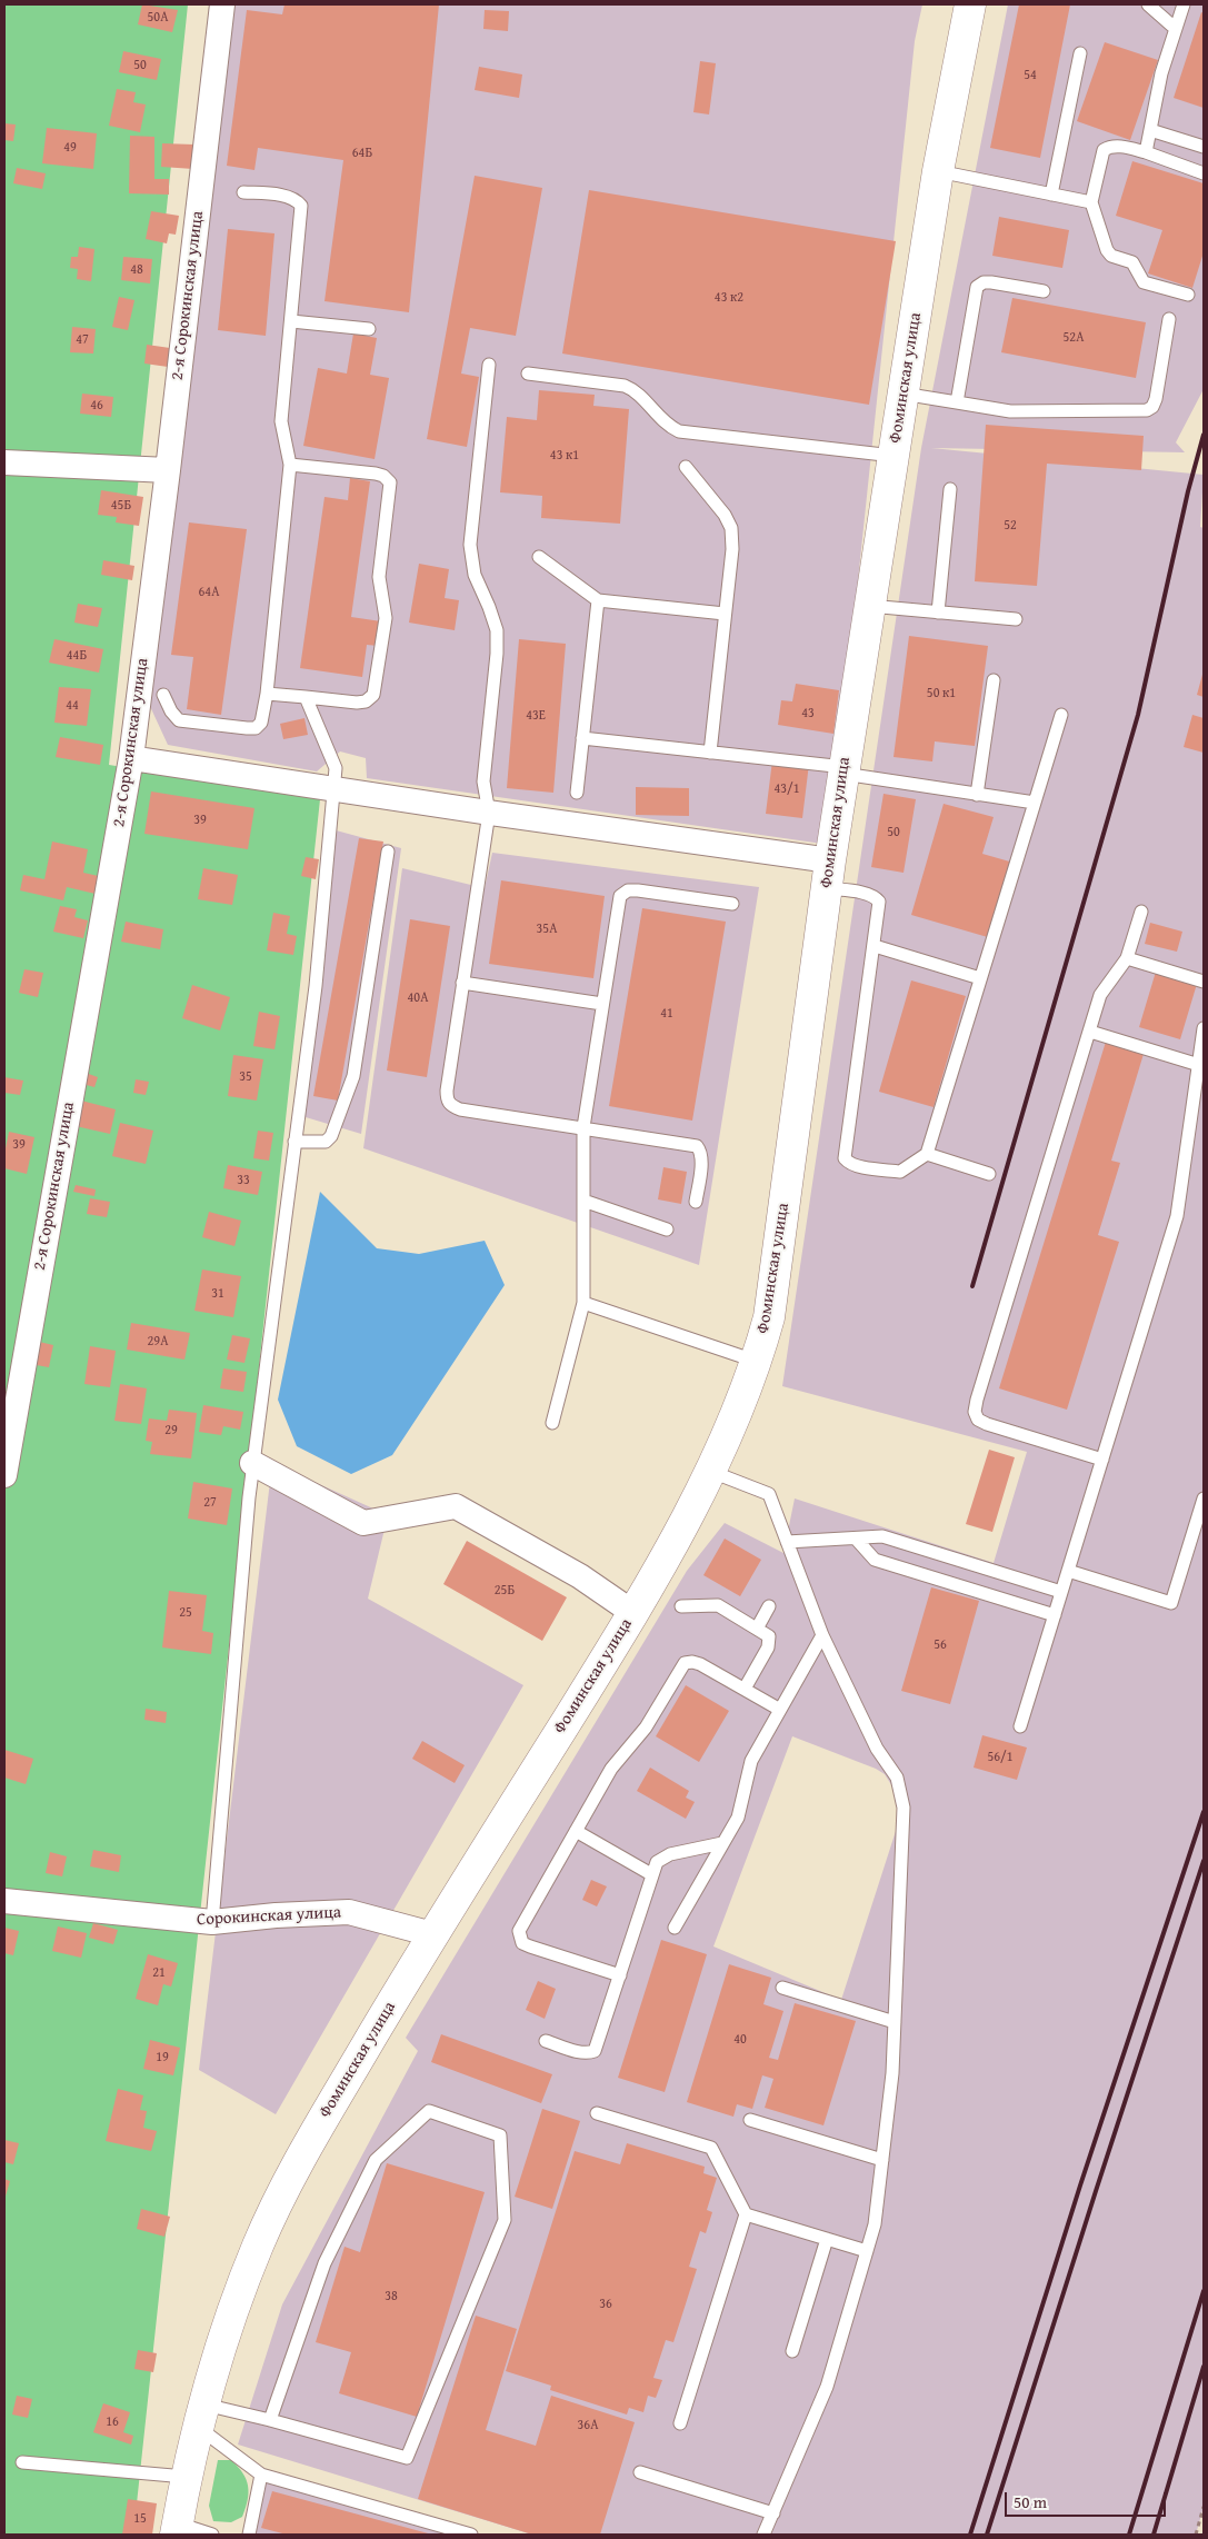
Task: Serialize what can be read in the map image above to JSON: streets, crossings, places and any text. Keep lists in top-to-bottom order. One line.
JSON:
{"streets":{"street":["2-я Сорокинская улица","Фоминская улица","Сорокинская улица"]},"crossings":[["Фоминская улица","Сорокинская улица"]],"house_numbers":["50А","50","54","49","64Б","48","43 к2","52А","47","46","43 к1","45Б","52","64А","44Б","50 к1","44","43","43Е","43/1","39","50","35А","40А","41","35","39","33","31","29А","29","27","25Б","25","56","56/1","21","40","19","38","36","16","36А","15"],"scale_bar":"50 m"}
